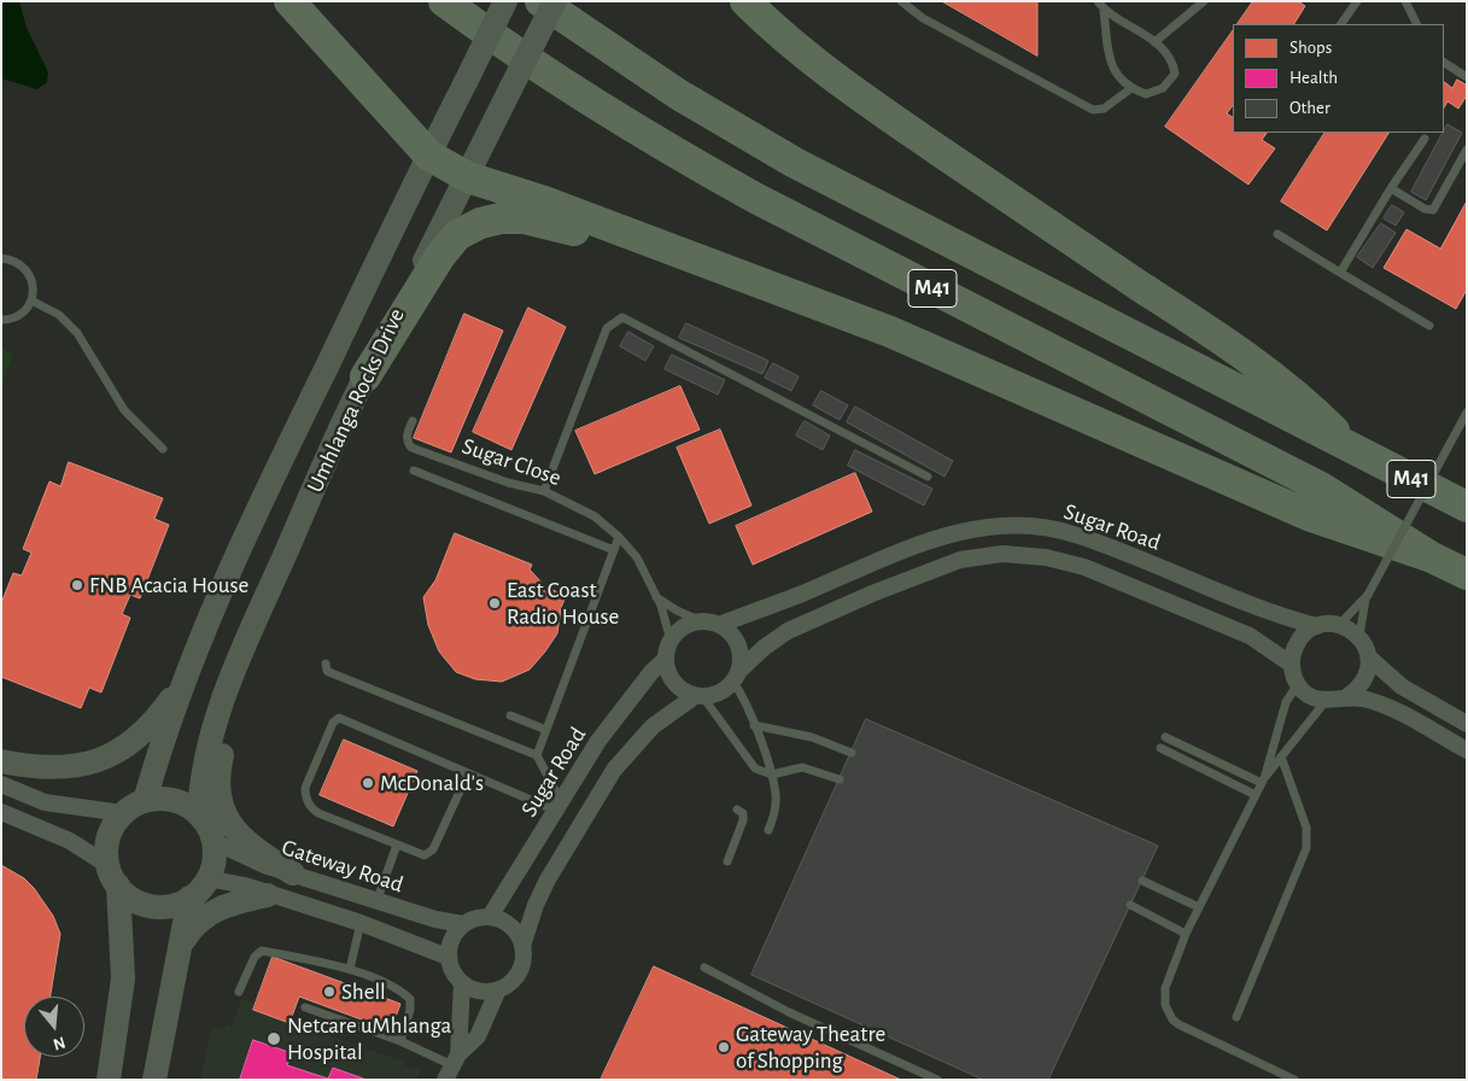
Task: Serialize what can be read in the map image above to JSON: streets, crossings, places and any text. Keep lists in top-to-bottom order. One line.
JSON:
{"streets":{"highway":["M41"],"main road":["Umhlanga Rocks Drive"],"street":["Sugar Road","Gateway Road"],"lane":["Sugar Close"]},"crossings":[["Umhlanga Rocks Drive","Gateway Road"],["Sugar Close","Sugar Road"],["Sugar Road","Gateway Road"]],"places":["FNB Acacia House","East Coast Radio House","McDonald's","Shell","Netcare uMhlanga Hospital","Gateway Theatre of Shopping"],"legend":["Shops","Health","Other"],"north":"bottom"}
